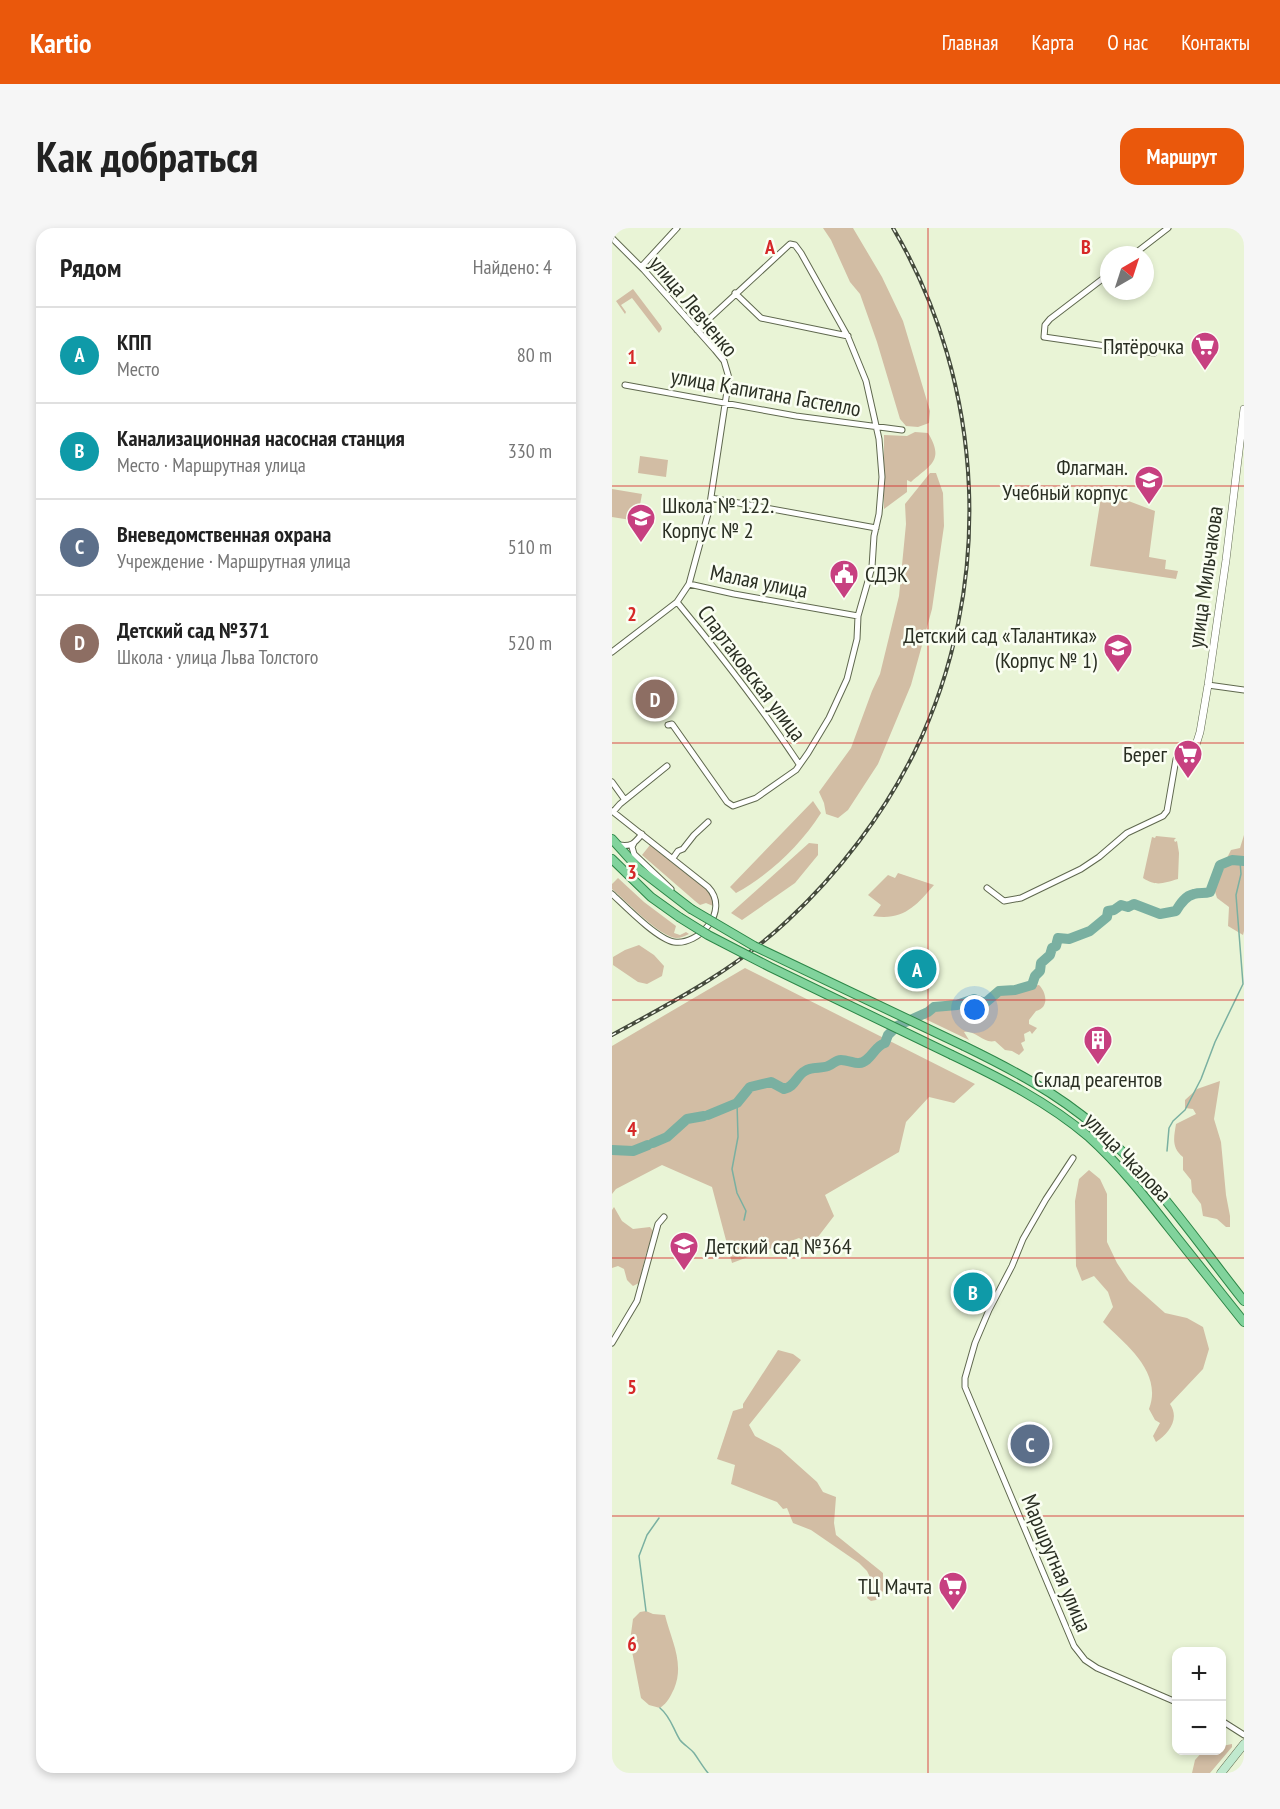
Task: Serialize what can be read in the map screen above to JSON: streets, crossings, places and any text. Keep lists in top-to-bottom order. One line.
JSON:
{"streets":{"main road":["улица Чкалова"],"street":["улица Левченко","улица Капитана Гастелло","улица Мильчакова","Малая улица","Спартаковская улица","Маршрутная улица"]},"crossings":[["улица Левченко","улица Капитана Гастелло"],["улица Левченко","Малая улица"],["улица Левченко","Спартаковская улица"]],"places":{"supermarket":["Пятёрочка","Берег","ТЦ Мачта"],"school or university":["Флагман. Учебный корпус","Школа № 122. Корпус № 2","Детский сад «Талантика» (Корпус № 1)","Детский сад №364"],"public building":["СДЭК"],"building":["Склад реагентов"]},"north":"top right","page":{"header":"Kartio","nav":["Главная","Карта","О нас","Контакты"],"buttons":"Маршрут","title":"Как добраться","heading":["Рядом","Найдено: 4"],"list":[{"mark":"A","name":"КПП","note":"Место","value":"80 m"},{"mark":"B","name":"Канализационная насосная станция","note":"Место · Маршрутная улица","value":"330 m"},{"mark":"C","name":"Вневедомственная охрана","note":"Учреждение · Маршрутная улица","value":"510 m"},{"mark":"D","name":"Детский сад №371","note":"Школа · улица Льва Толстого","value":"520 m"}],"pins":["D","A","B","C"],"map_buttons":["+","−"]},"grid":{"columns":["A","B"],"rows":["1","2","3","4","5","6"]}}
